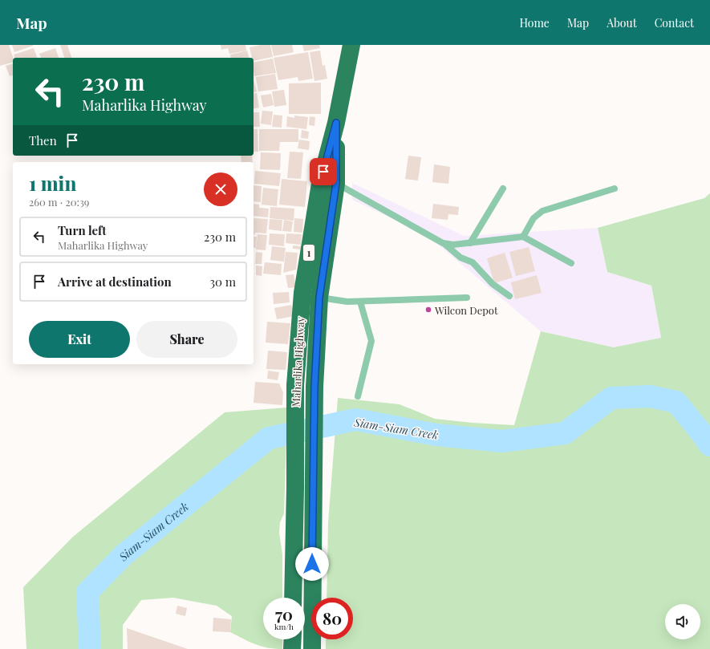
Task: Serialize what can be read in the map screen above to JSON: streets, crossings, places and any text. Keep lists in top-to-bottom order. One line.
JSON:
{"streets":{"highway":["1","Maharlika Highway"]},"water":["Siam-Siam Creek"],"places":["Wilcon Depot"],"page":{"header":"Map","nav":["Home","Map","About","Contact"],"turn":["230 m","Maharlika Highway"],"then":"Then","heading":["1 min","260 m · 20:39"],"list":[{"name":"Turn left","note":"Maharlika Highway","value":"230 m"},{"name":"Arrive at destination","value":"30 m"}],"buttons":["Exit","Share"],"speed":"70 km/h","limit":"80"}}
